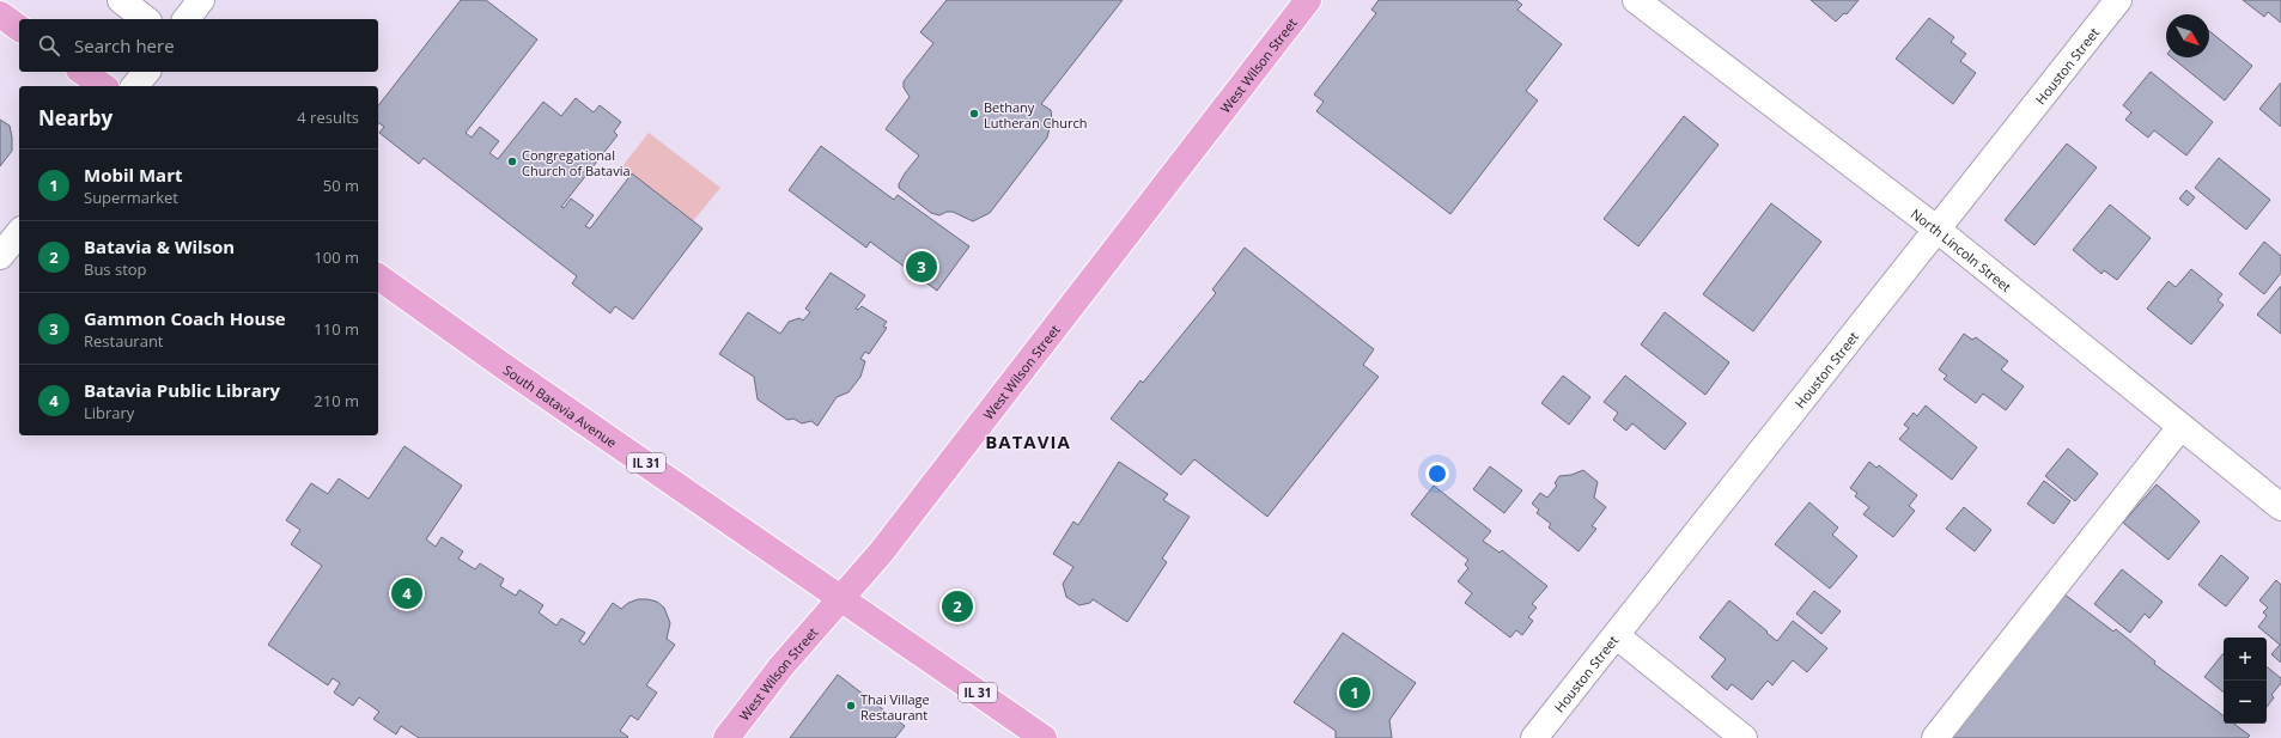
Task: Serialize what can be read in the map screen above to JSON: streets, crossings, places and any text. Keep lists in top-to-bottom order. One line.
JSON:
{"streets":{"main road":["West Wilson Street","South Batavia Avenue","IL 31"],"street":["Houston Street","North Lincoln Street"]},"crossings":[["West Wilson Street","South Batavia Avenue"],["West Wilson Street","IL 31"],["Houston Street","North Lincoln Street"],["South Batavia Avenue","IL 31"]],"districts":["BATAVIA"],"places":["Bethany Lutheran Church","Congregational Church of Batavia","Thai Village Restaurant"],"north":"bottom right","page":{"search":"Search here","heading":["Nearby","4 results"],"list":[{"mark":"1","name":"Mobil Mart","note":"Supermarket","value":"50 m"},{"mark":"2","name":"Batavia & Wilson","note":"Bus stop","value":"100 m"},{"mark":"3","name":"Gammon Coach House","note":"Restaurant","value":"110 m"},{"mark":"4","name":"Batavia Public Library","note":"Library","value":"210 m"}],"pins":["3","4","2","1"],"map_buttons":["+","−"]}}
